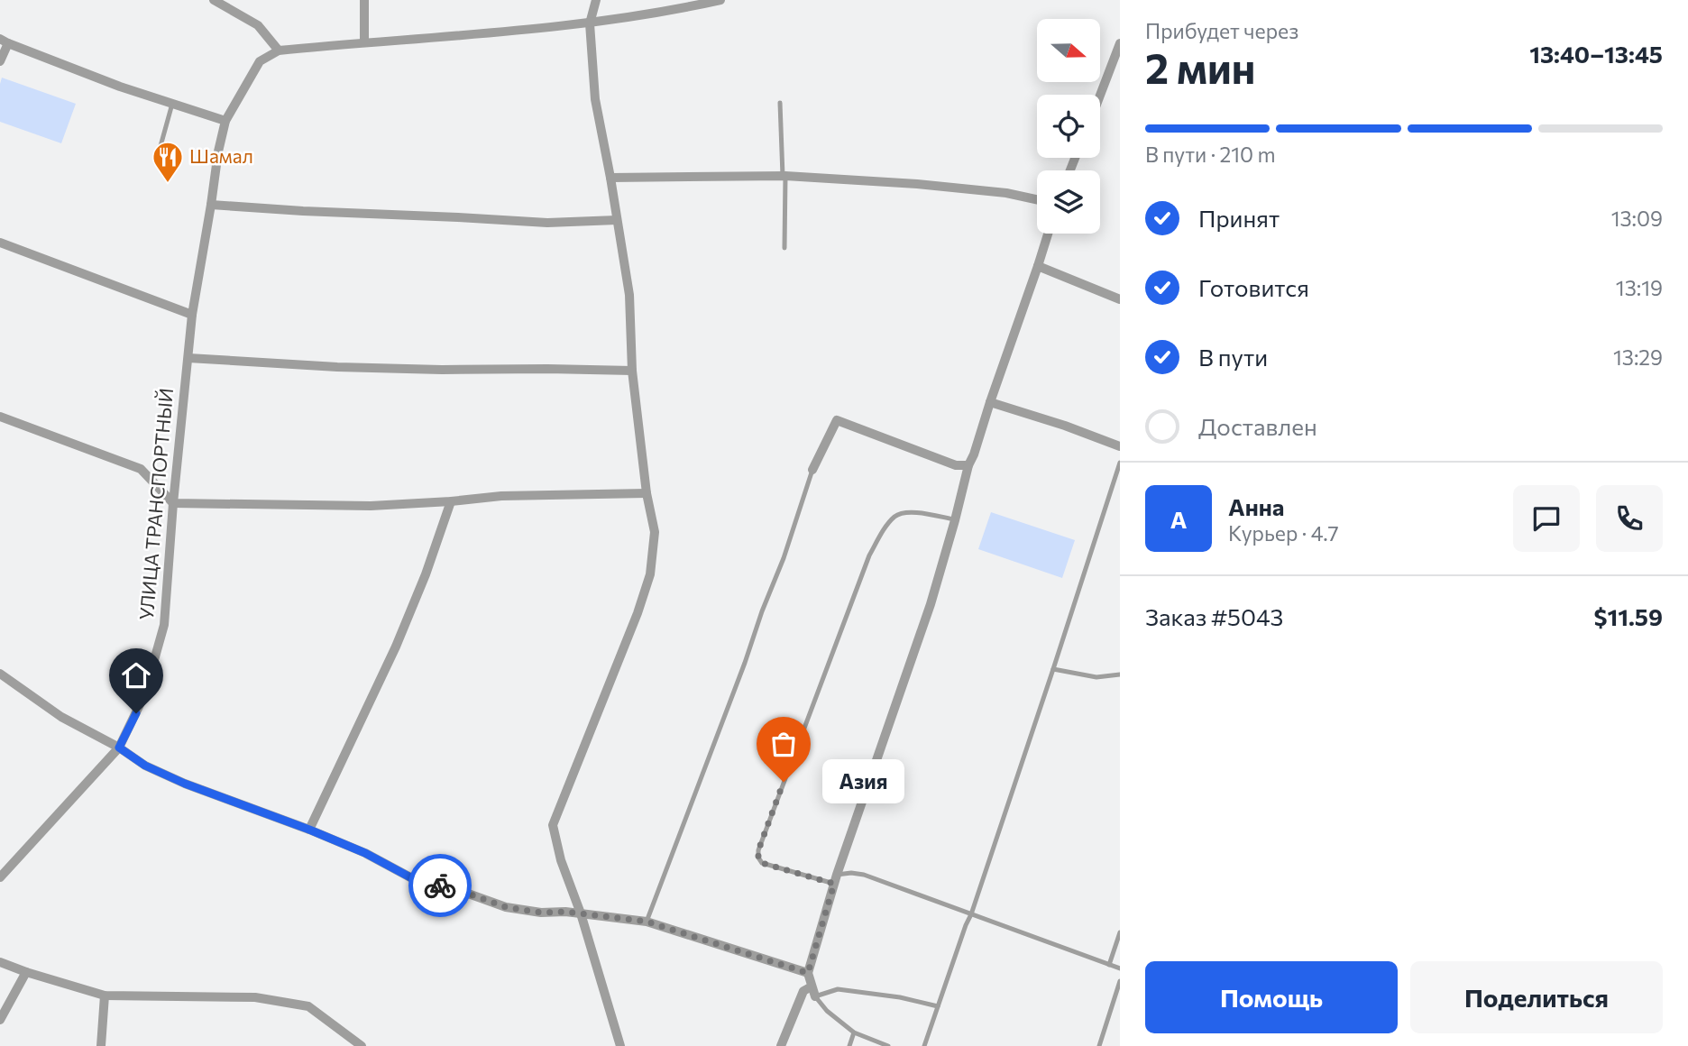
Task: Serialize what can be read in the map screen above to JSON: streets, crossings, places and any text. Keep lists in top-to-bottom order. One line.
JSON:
{"streets":{"street":["УЛИЦА ТРАНСПОРТНЫЙ"]},"places":{"restaurant":["Шамал"],"other":["Азия"]},"north":"right","page":{"heading":["2 мин","Прибудет через","13:40–13:45"],"panel":["Анна","Курьер · 4.7","Заказ #5043","$11.59"],"bar":"В пути · 210 m","list":[["Принят","13:09"],["Готовится","13:19"],["В пути","13:29"],"Доставлен"],"round":"А","bubble":"Азия","buttons":["Помощь","Поделиться"]}}
